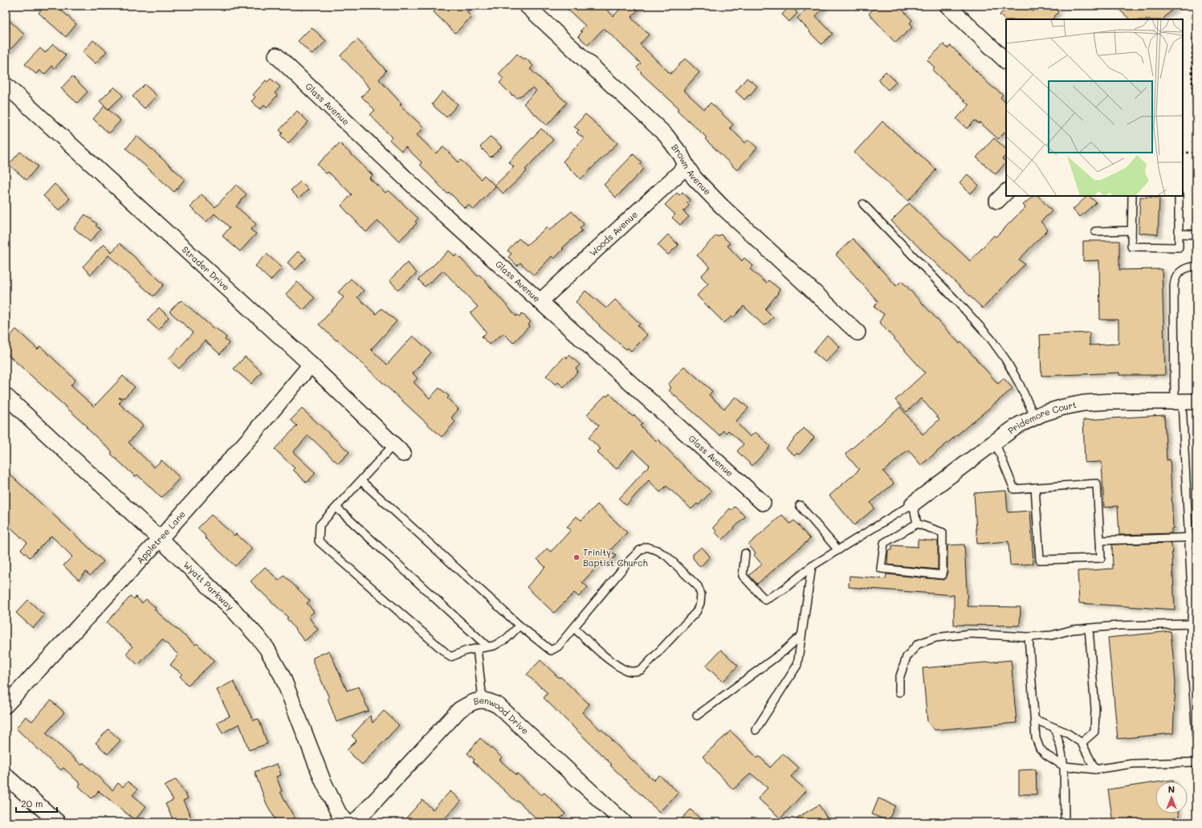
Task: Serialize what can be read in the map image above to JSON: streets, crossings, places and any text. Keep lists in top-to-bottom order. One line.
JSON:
{"streets":{"street":["Glass Avenue","Brown Avenue","Woods Avenue","Strader Drive","Pridemore Court","Appletree Lane","Wyatt Parkway","Benwood Drive"]},"crossings":[["Glass Avenue","Woods Avenue"],["Brown Avenue","Woods Avenue"],["Strader Drive","Appletree Lane"],["Appletree Lane","Wyatt Parkway"]],"places":["Trinity Baptist Church"],"scale_bar":"20 m","north":"top"}
